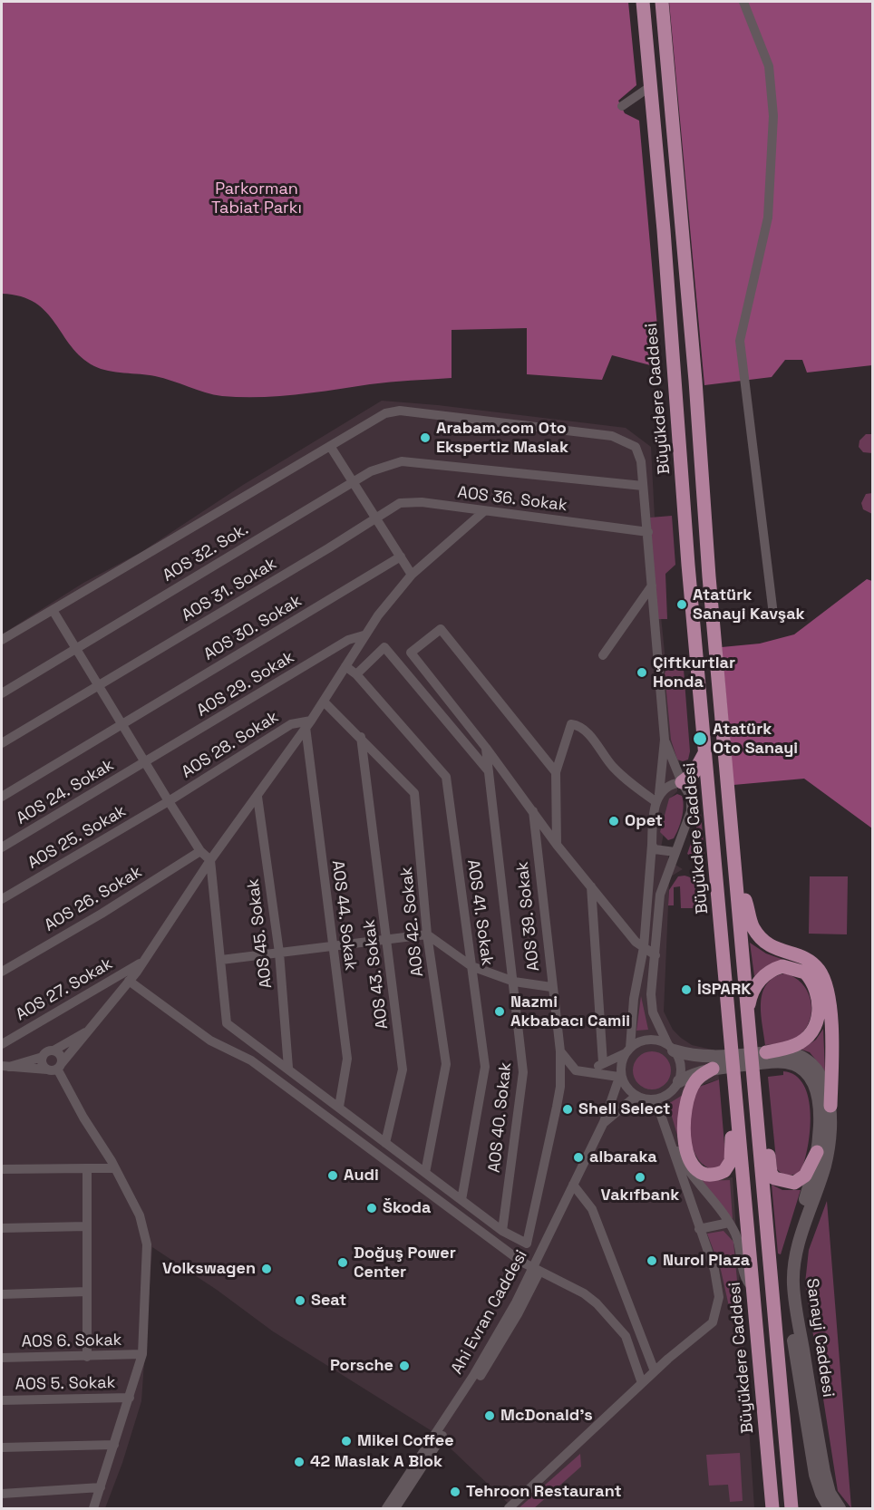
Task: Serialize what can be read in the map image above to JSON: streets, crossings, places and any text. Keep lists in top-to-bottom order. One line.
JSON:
{"streets":{"main road":["Büyükdere Caddesi"],"street":["AOS 36. Sokak","AOS 32. Sok.","AOS 31. Sokak","AOS 30. Sokak","AOS 29. Sokak","AOS 28. Sokak","AOS 24. Sokak","AOS 25. Sokak","AOS 26. Sokak","AOS 41. Sokak","AOS 44. Sokak","AOS 39. Sokak","AOS 42. Sokak","AOS 45. Sokak","AOS 43. Sokak","AOS 27. Sokak","AOS 40. Sokak","Ahi Evran Caddesi","Sanayi Caddesi","AOS 6. Sokak","AOS 5. Sokak"]},"crossings":[["AOS 36. Sokak","AOS 31. Sokak"],["AOS 29. Sokak","AOS 24. Sokak"],["AOS 28. Sokak","AOS 25. Sokak"],["AOS 28. Sokak","AOS 44. Sokak"],["AOS 39. Sokak","AOS 40. Sokak"],["AOS 42. Sokak","AOS 43. Sokak"]],"parks":["Parkorman Tabiat Parkı"],"places":["Arabam.com Oto Ekspertiz Maslak","Atatürk Sanayi Kavşak","Çiftkurtlar Honda","Atatürk Oto Sanayi","Opet","İSPARK","Nazmi Akbabacı Camii","Shell Select","albaraka","Audi","Vakıfbank","Škoda","Nurol Plaza","Doğuş Power Center","Volkswagen","Seat","Porsche","McDonald's","Mikel Coffee","42 Maslak A Blok","Tehroon Restaurant"]}
